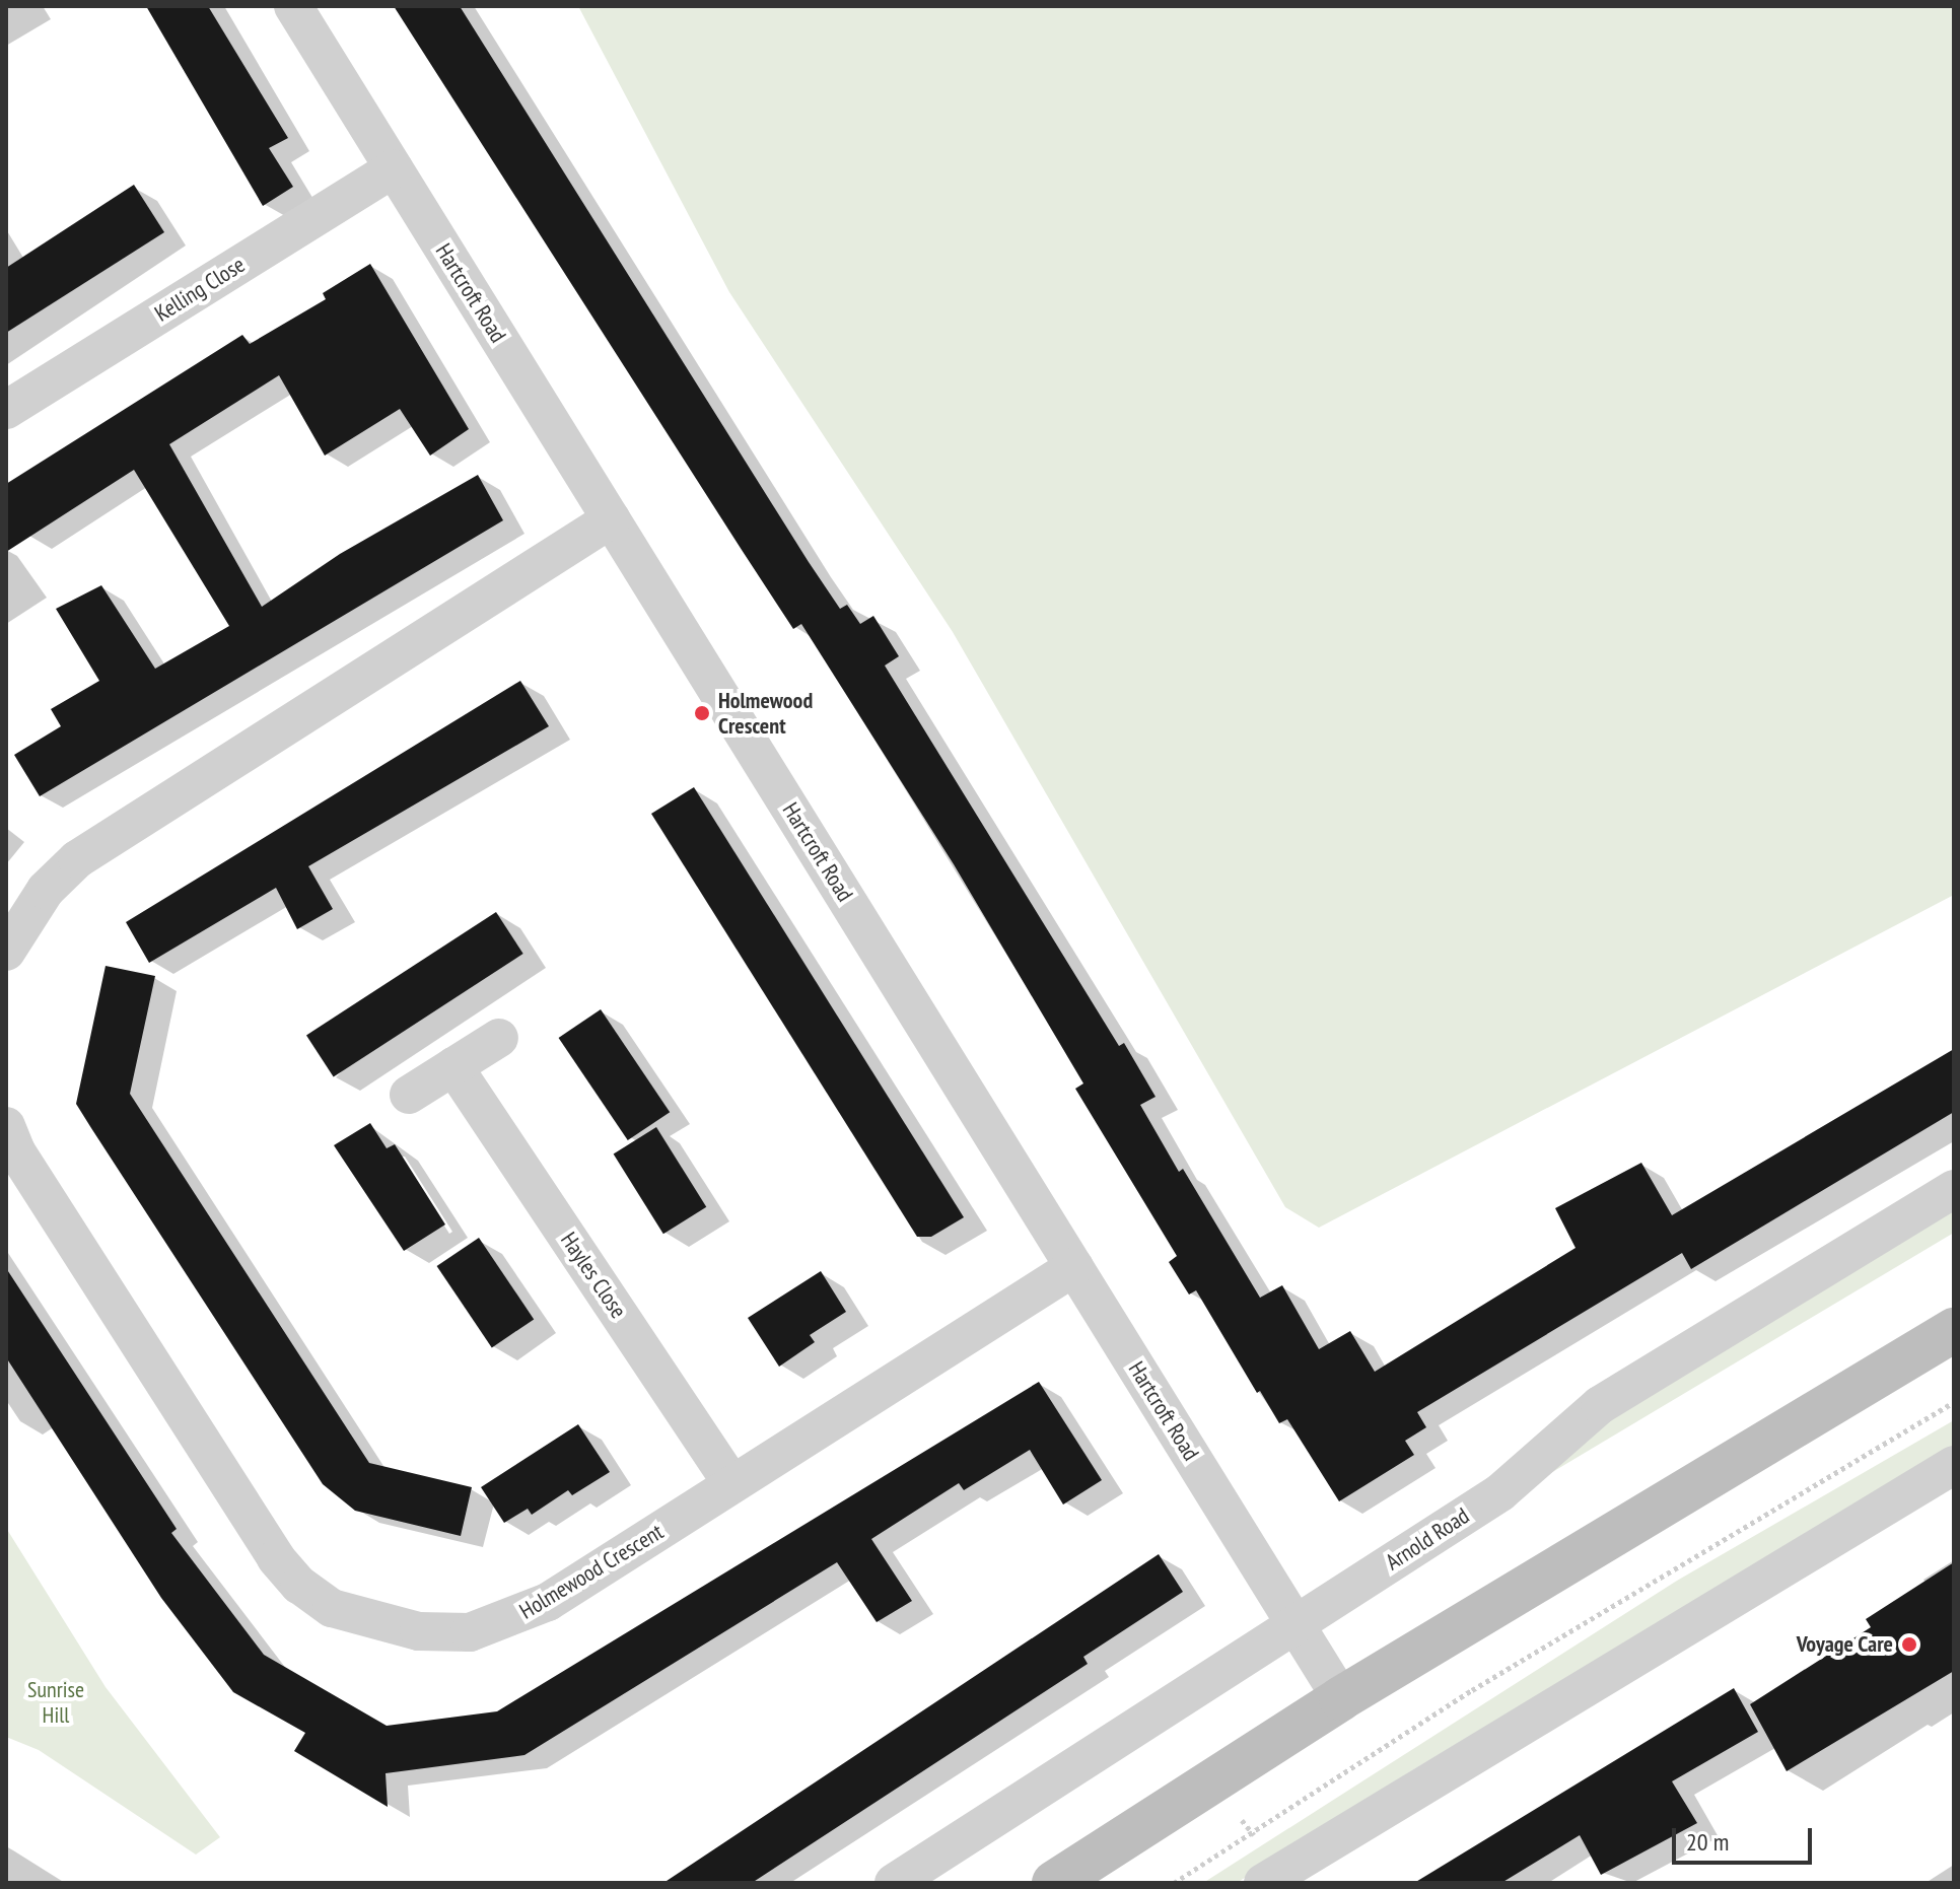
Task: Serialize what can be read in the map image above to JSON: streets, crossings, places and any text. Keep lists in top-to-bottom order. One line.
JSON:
{"streets":{"street":["Kelling Close","Hartcroft Road","Hayles Close","Arnold Road","Holmewood Crescent"]},"crossings":[["Kelling Close","Hartcroft Road"],["Hartcroft Road","Arnold Road"],["Hartcroft Road","Holmewood Crescent"],["Hayles Close","Holmewood Crescent"]],"parks":["Sunrise Hill"],"places":["Holmewood Crescent","Voyage Care"],"scale_bar":"20 m"}
